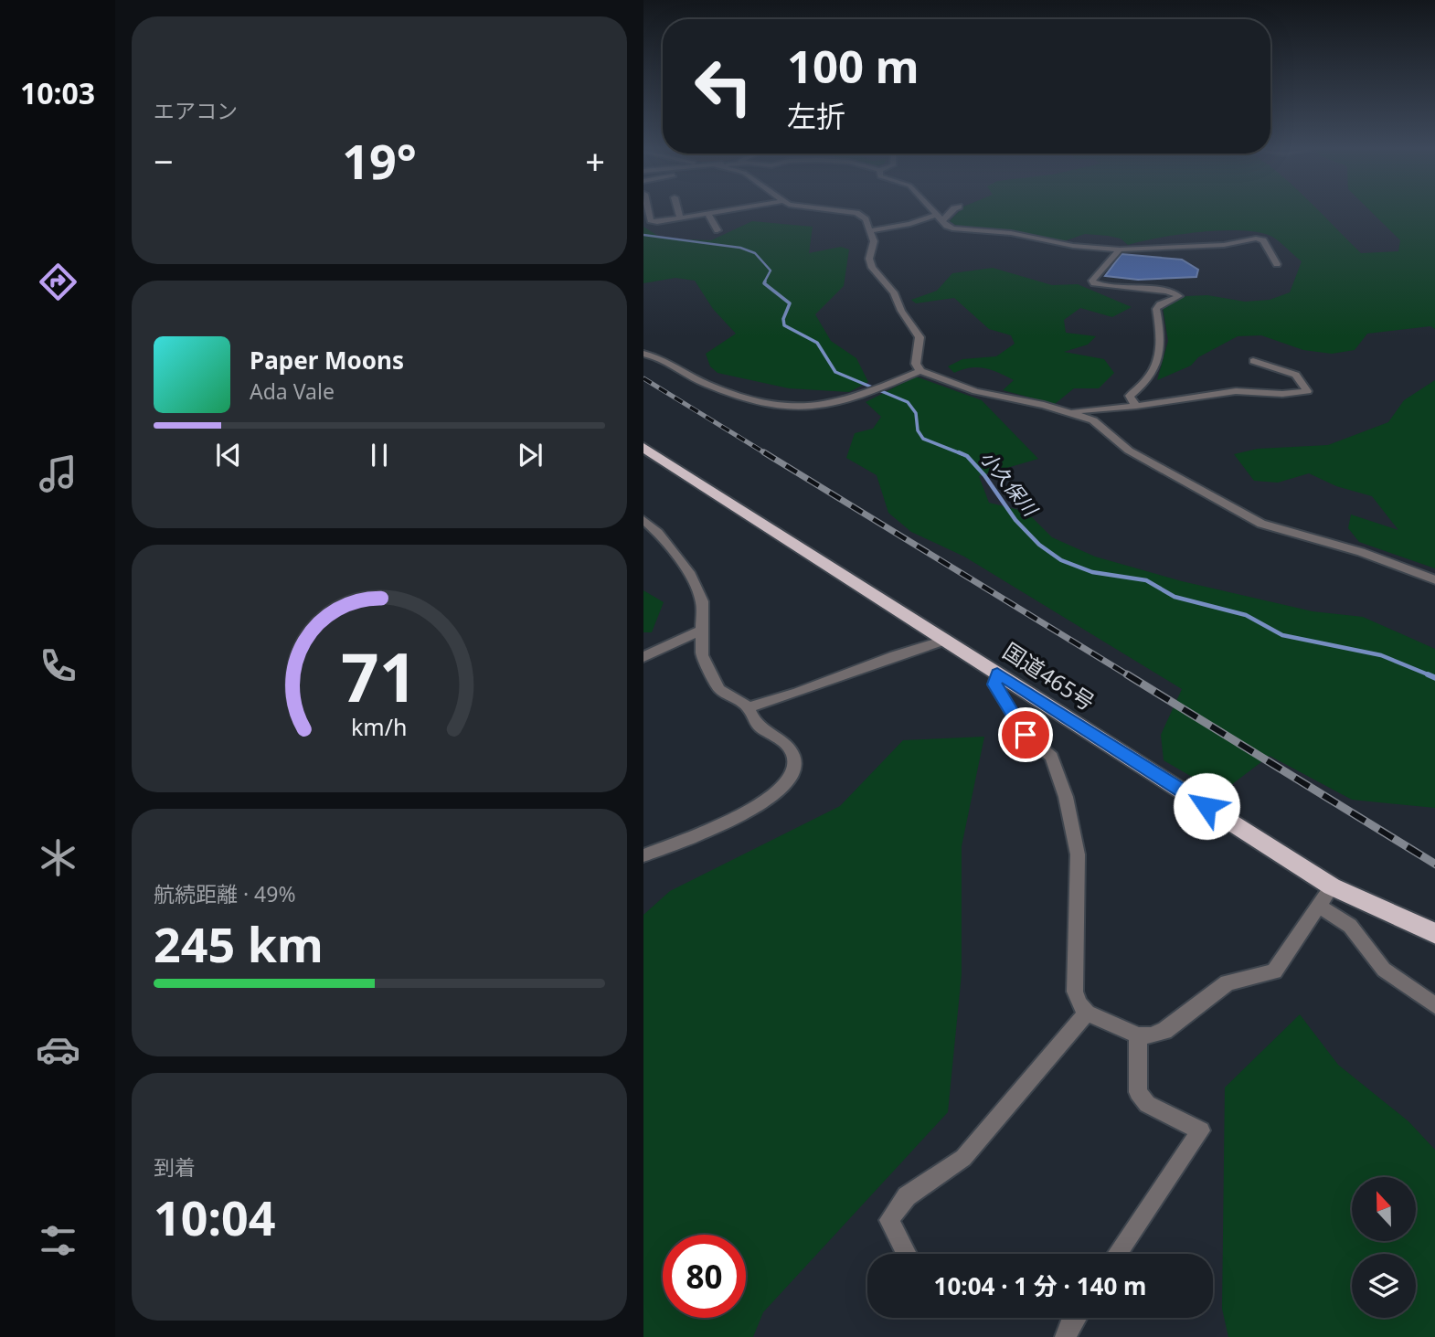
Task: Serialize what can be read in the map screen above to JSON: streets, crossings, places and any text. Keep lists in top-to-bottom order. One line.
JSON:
{"streets":{"highway":["国道465号"]},"water":["小久保川"],"north":"top","page":{"tabs":"10:03","tile":["エアコン",["航続距離 · 49%","245 km"],["到着","10:04"]],"turn":["100 m","左折"],"heat":["−","19°","+"],"song":["Paper Moons","Ada Vale"],"limit":"80","trip":"10:04 · 1 分 · 140 m","gauge":["71","km/h"]}}
